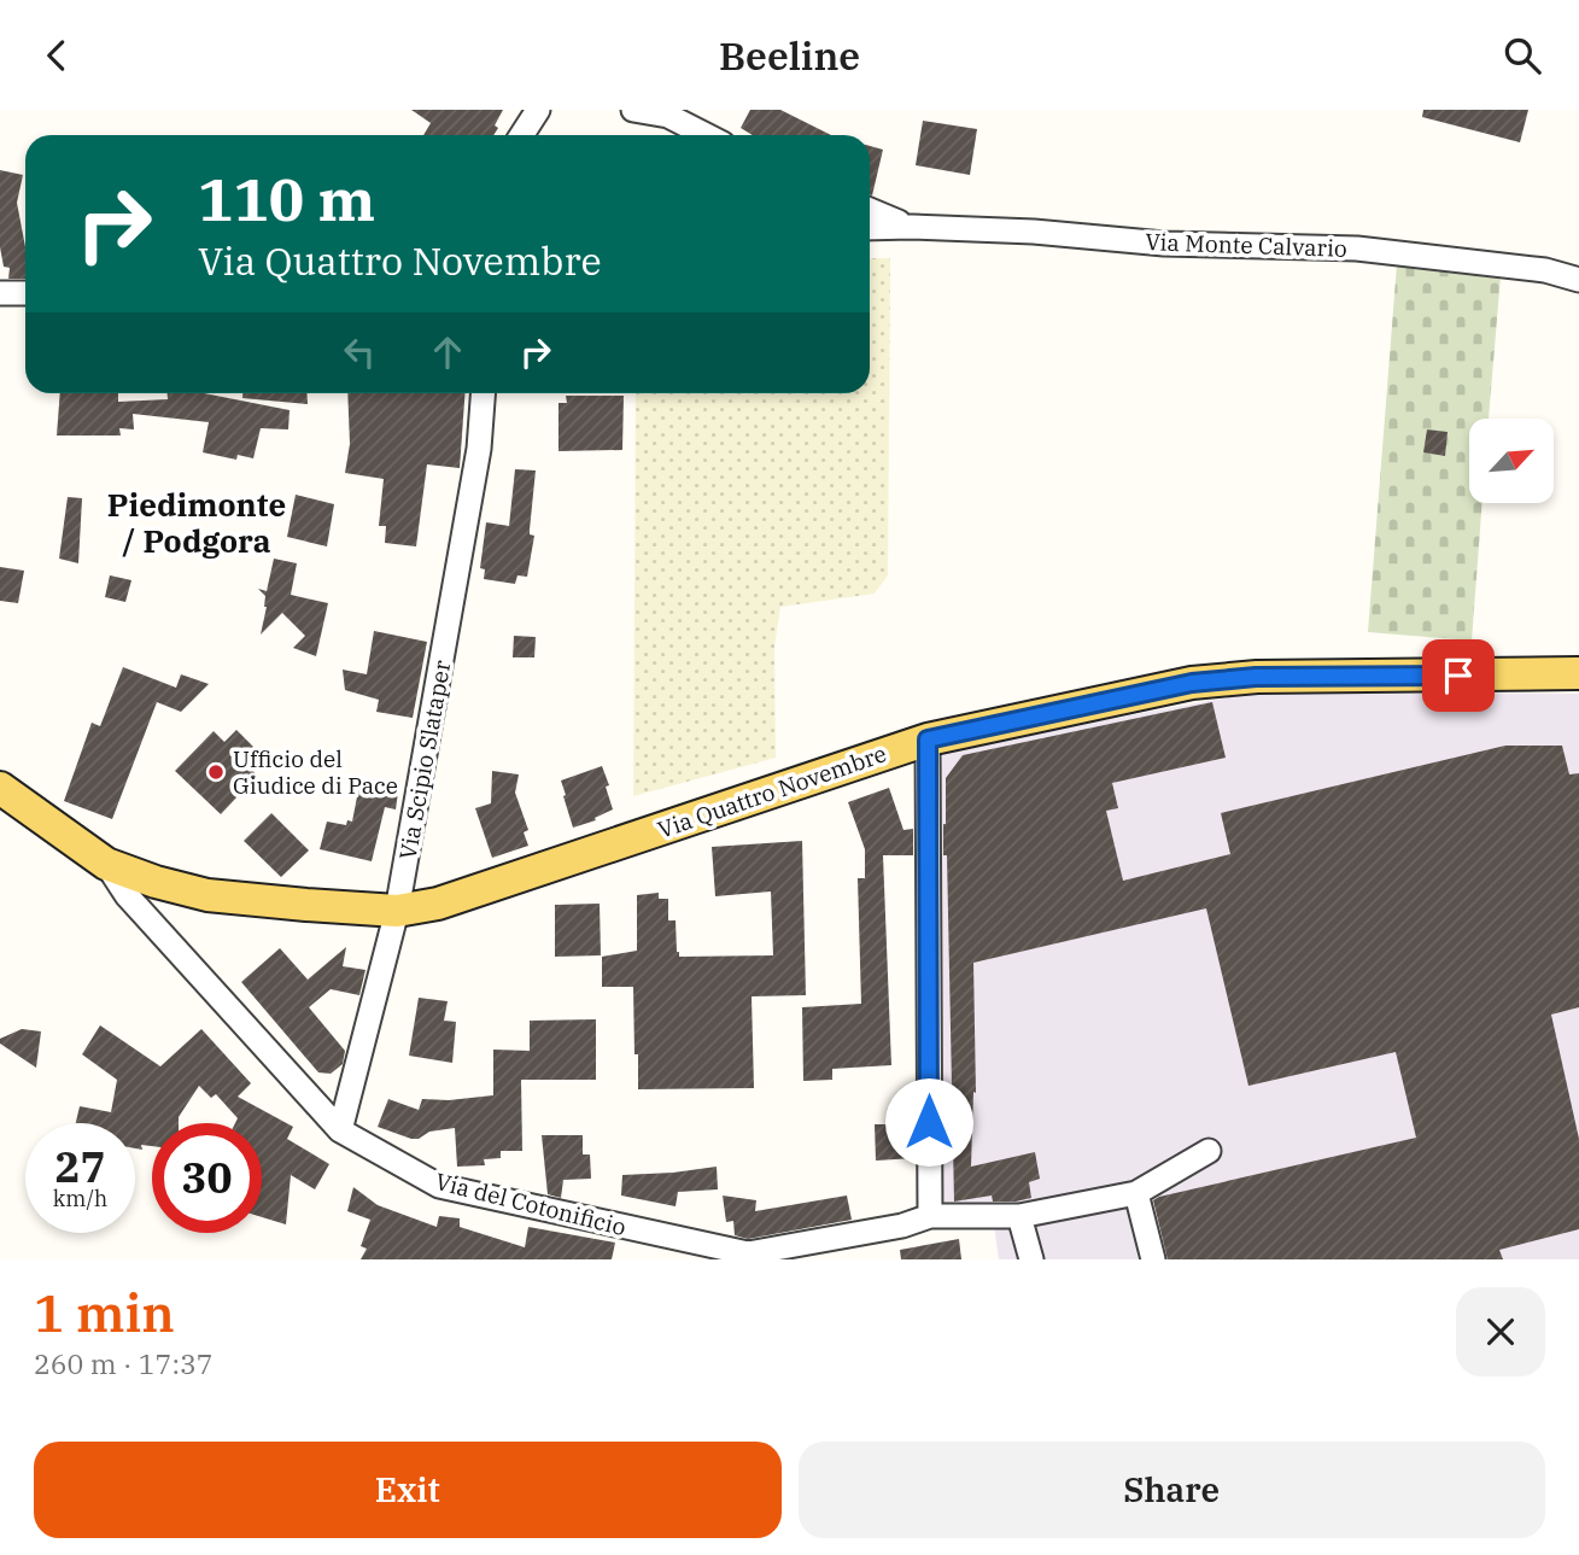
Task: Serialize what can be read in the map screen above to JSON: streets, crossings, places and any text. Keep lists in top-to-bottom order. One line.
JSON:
{"streets":{"main road":["Via Quattro Novembre"],"street":["Via Monte Calvario","Via Scipio Slataper","Via del Cotonificio"]},"crossings":[["Via Scipio Slataper","Via Quattro Novembre"],["Via Scipio Slataper","Via del Cotonificio"],["Via Quattro Novembre","Via del Cotonificio"]],"districts":["Piedimonte / Podgora"],"places":["Ufficio del Giudice di Pace"],"north":"top right","page":{"header":"Beeline","turn":["110 m","Via Quattro Novembre"],"speed":"27 km/h","limit":"30","heading":["1 min","260 m · 17:37"],"buttons":["Exit","Share"]}}
